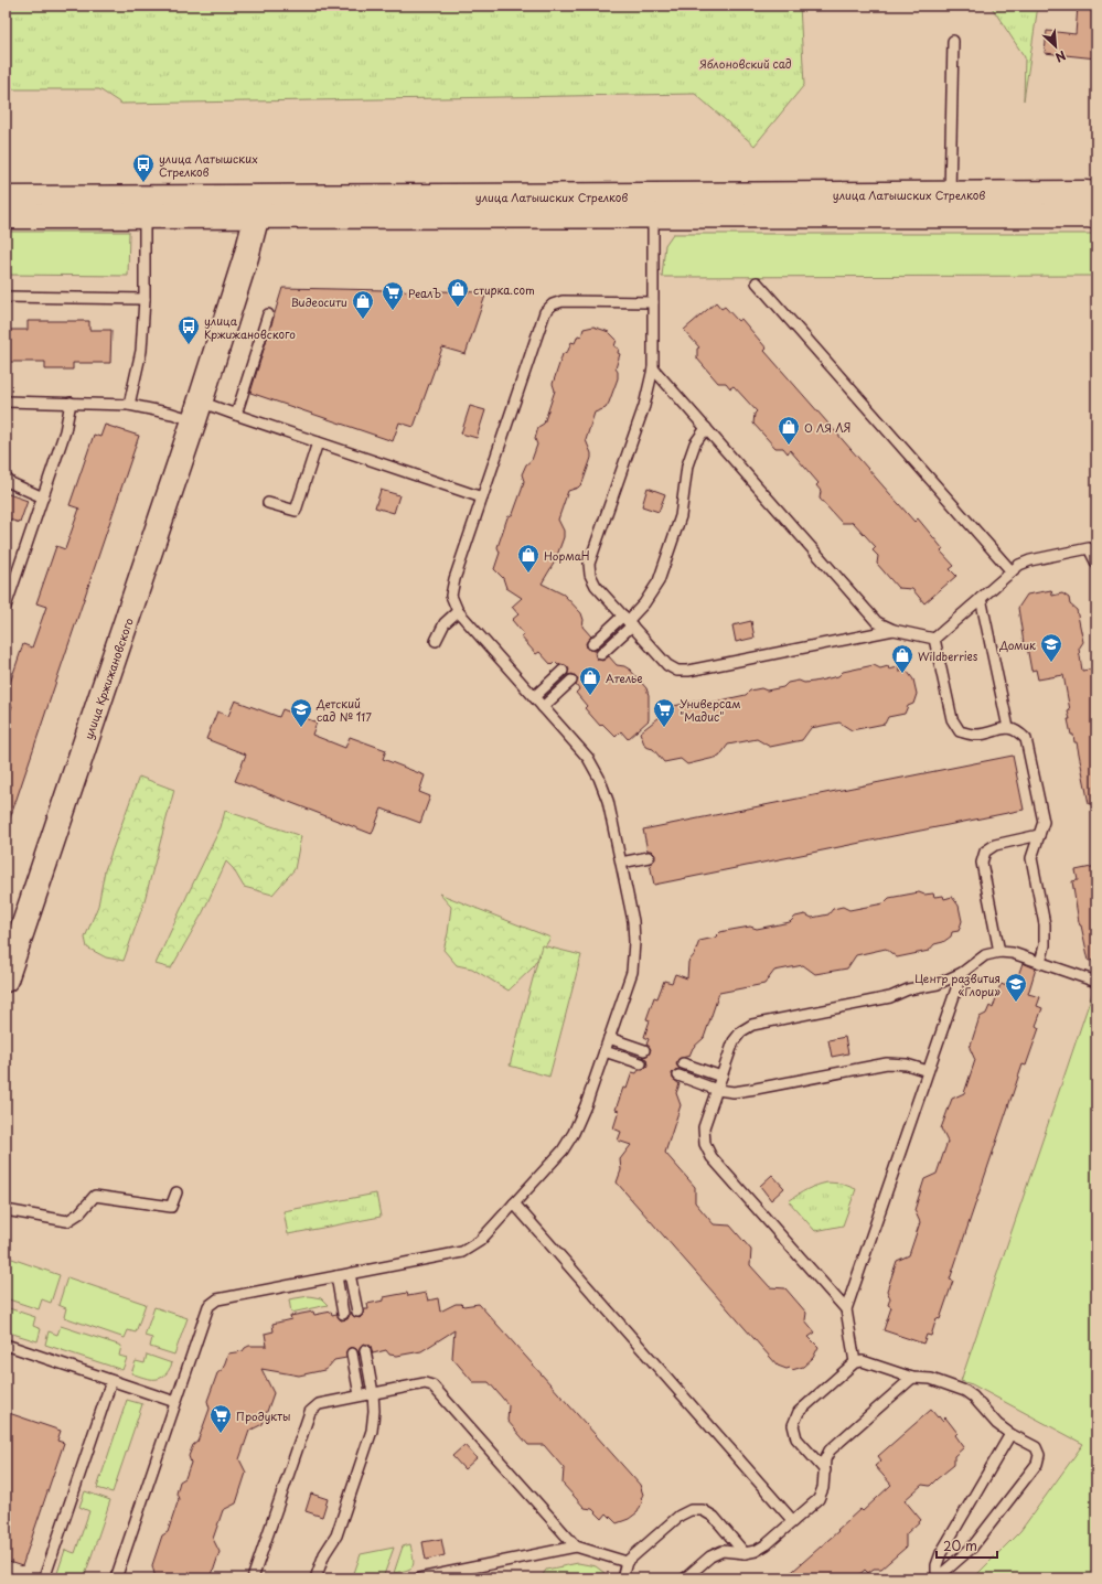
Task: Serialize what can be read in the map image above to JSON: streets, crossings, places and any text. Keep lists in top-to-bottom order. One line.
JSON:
{"streets":{"street":["улица Латышских Стрелков","улица Кржижановского"]},"crossings":[["улица Латышских Стрелков","улица Кржижановского"]],"parks":["Яблоновский сад"],"places":{"bus stop":["улица Латышских Стрелков","улица Кржижановского"],"shop":["стирка.com","Видеосити","О ЛЯ ЛЯ","НормаН","Wildberries","Ателье"],"supermarket":["РеалЪ","Универсам \"Мадис\"","Продукты"],"school or university":["Домик","Детский сад № 117","Центр развития «Глори»"]},"scale_bar":"20 m","north":"bottom right"}
